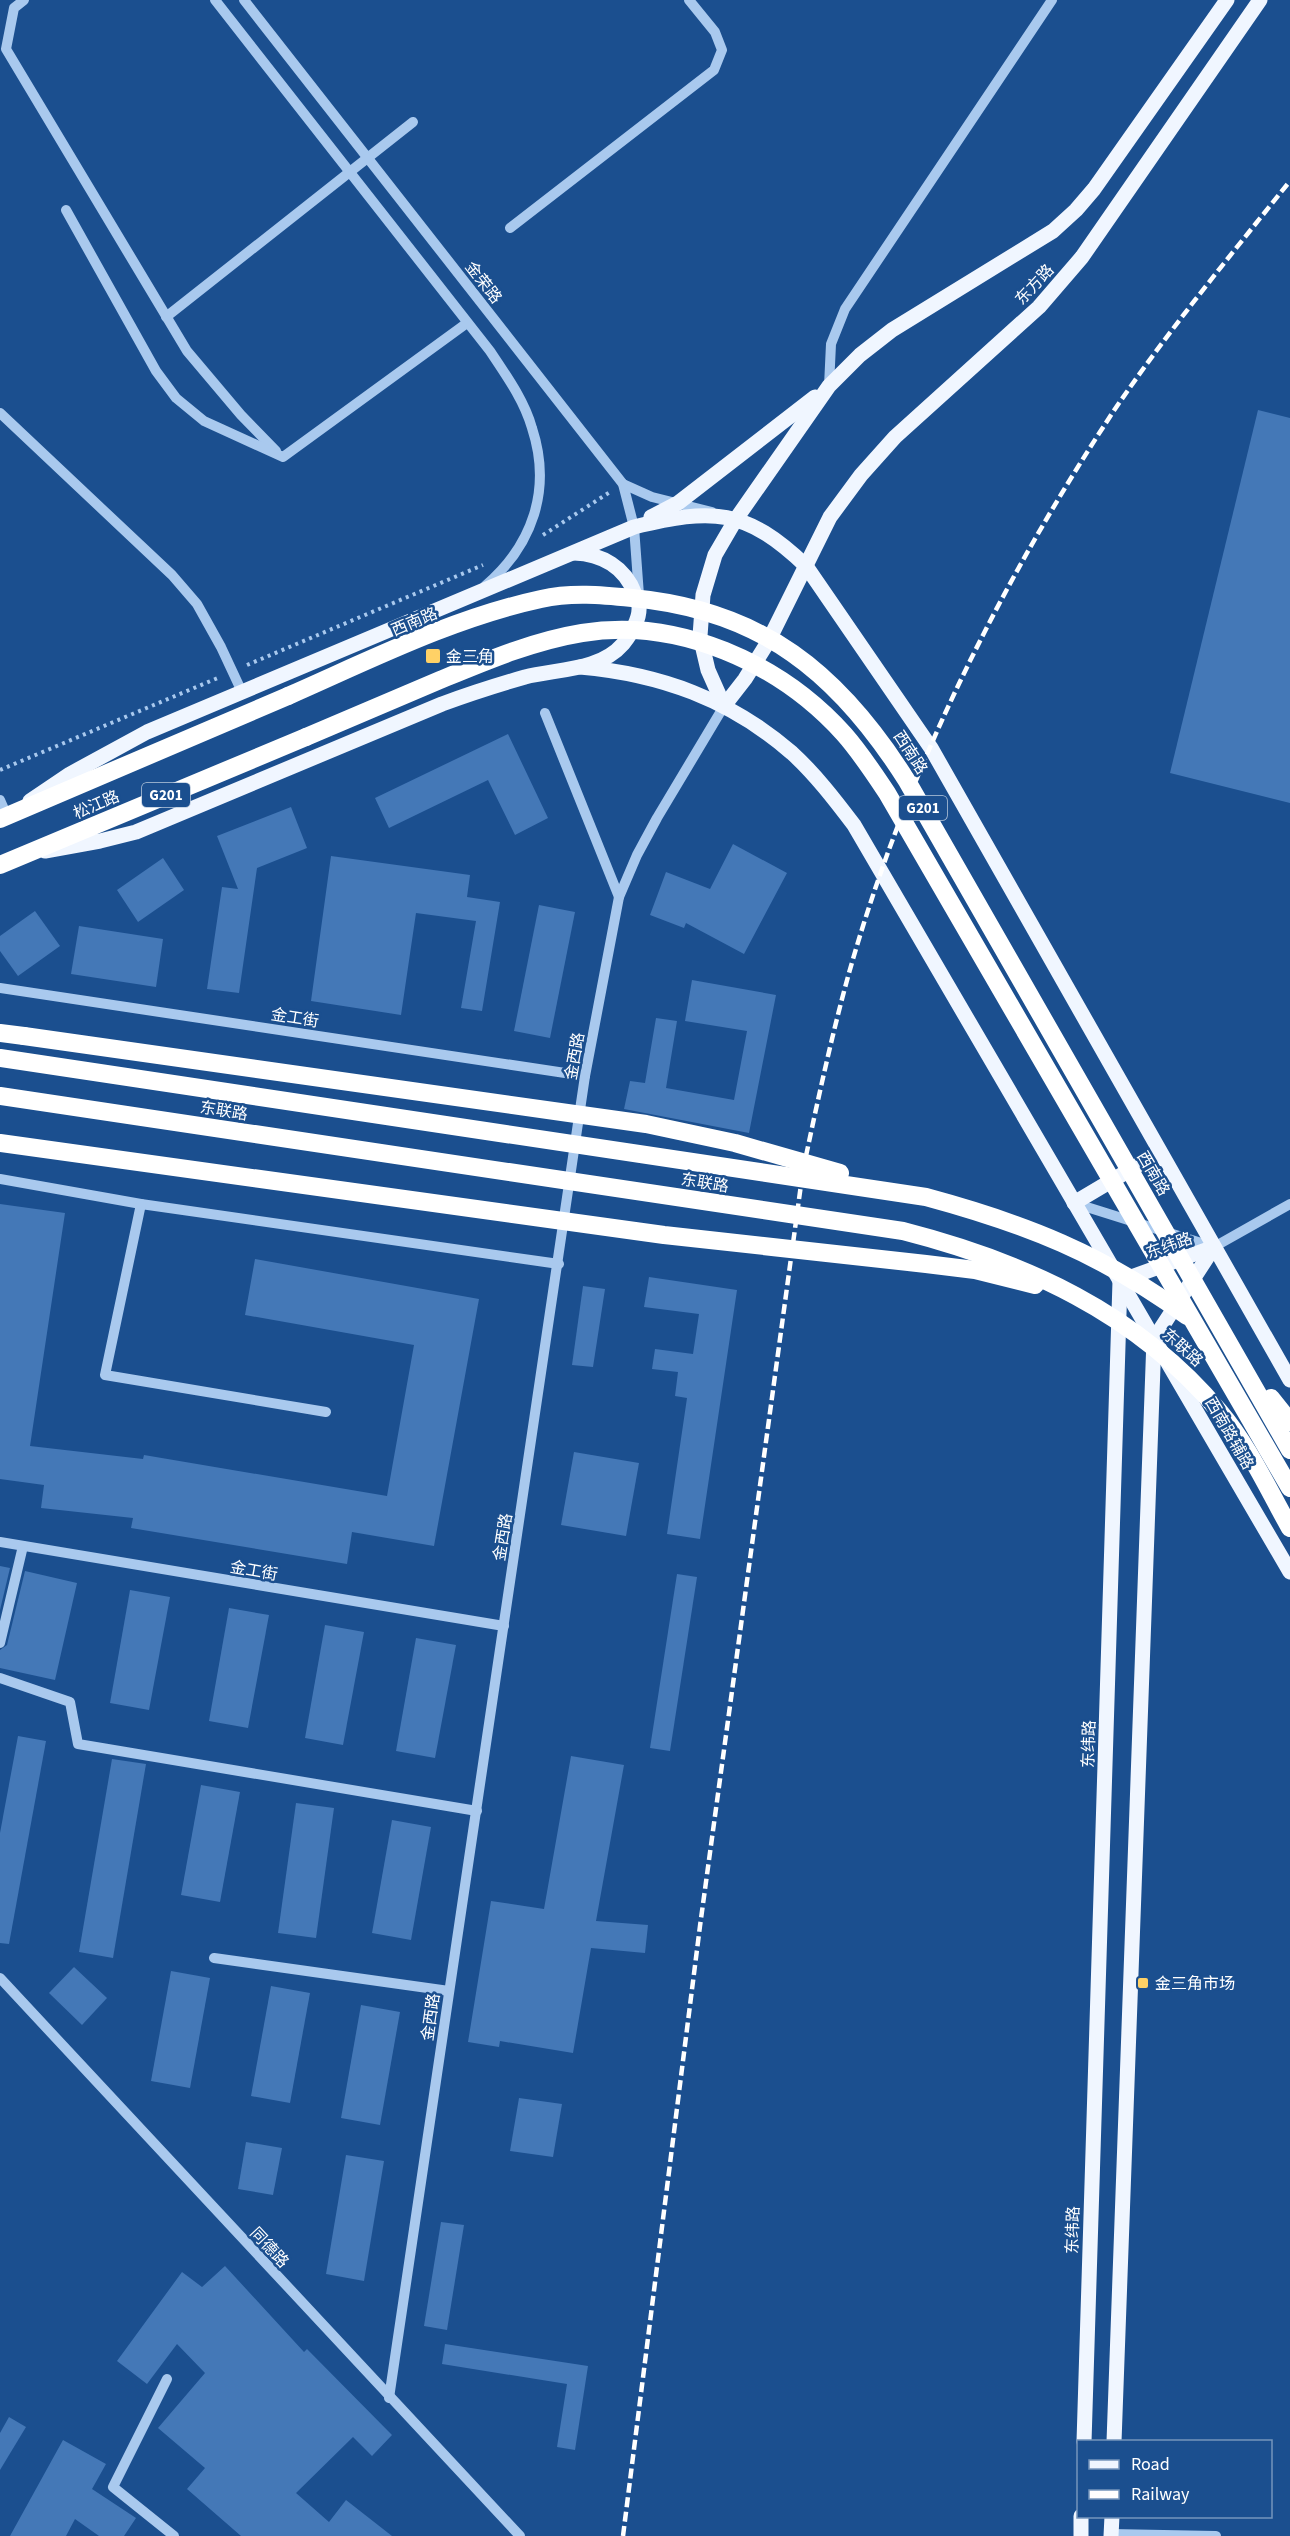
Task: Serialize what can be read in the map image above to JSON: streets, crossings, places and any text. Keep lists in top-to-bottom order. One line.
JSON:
{"streets":{"highway":["西南路","G201","松江路","东联路"],"main road":["东方路","东纬路","西南路辅路"],"street":["金荣路","金工街","金西路","同德路"]},"crossings":[["金荣路","西南路"],["东方路","西南路"],["东方路","金西路"],["西南路","松江路"],["西南路","东纬路"],["金工街","金西路"],["金西路","同德路"],["东纬路","西南路辅路"]],"places":{"transit":["金三角","金三角市场"]},"legend":["Road","Railway"]}
